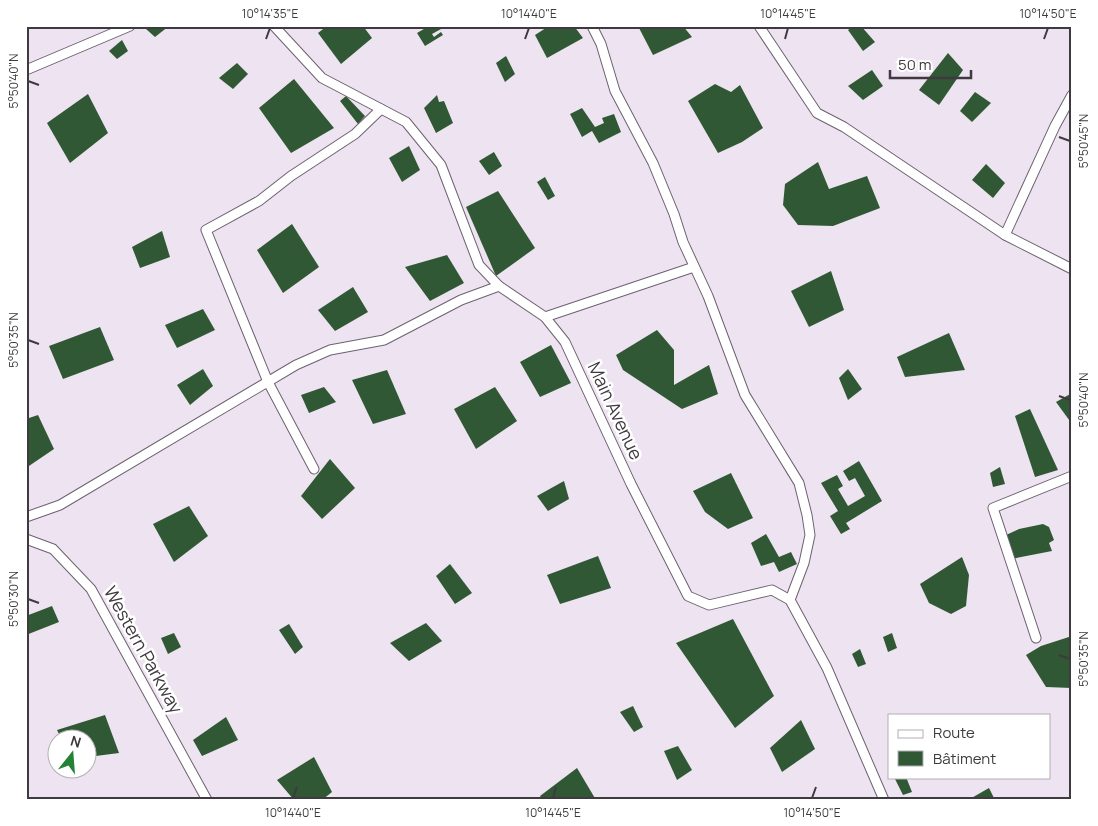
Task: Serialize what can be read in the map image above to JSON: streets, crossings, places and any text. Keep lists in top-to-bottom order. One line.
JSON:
{"streets":{"street":["Main Avenue","Western Parkway"]},"legend":["Route","Bâtiment"],"scale_bar":"50 m","north":"top","coordinates":["10°14'35\"E","10°14'40\"E","10°14'45\"E","10°14'50\"E","5°50'40\"N","5°50'45\"N","5°50'35\"N","5°50'30\"N"]}
